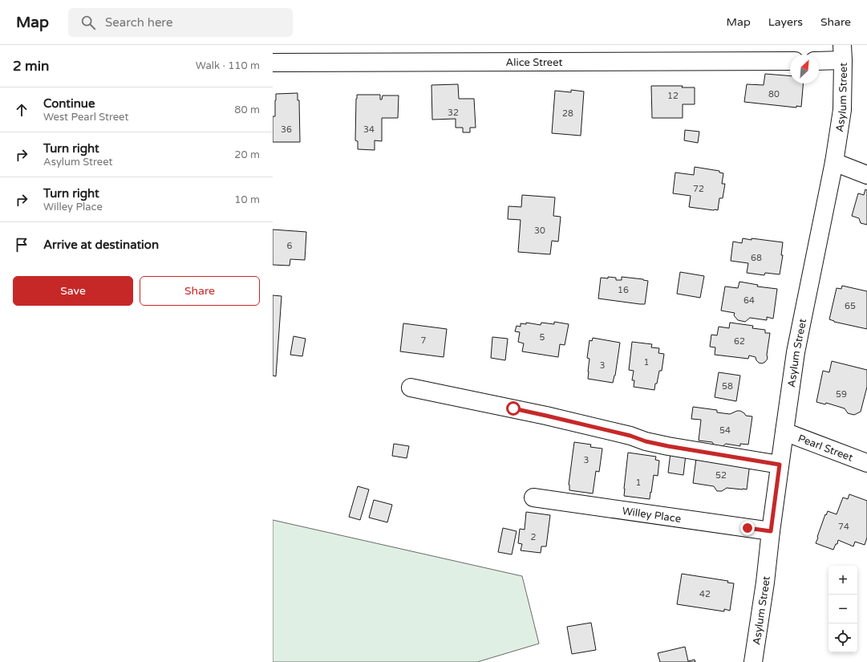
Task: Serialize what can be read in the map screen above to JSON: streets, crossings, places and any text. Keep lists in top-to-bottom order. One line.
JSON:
{"streets":{"street":["Alice Street","Asylum Street","Pearl Street","Willey Place"]},"crossings":[["Asylum Street","Pearl Street"],["Asylum Street","Willey Place"]],"house_numbers":["80","12","32","28","36","34","72","30","6","68","16","64","65","5","7","62","1","3","58","59","54","3","52","1","74","2","42"],"north":"top right","page":{"header":"Map","search":"Search here","nav":["Map","Layers","Share"],"heading":["2 min","Walk · 110 m"],"list":[["Continue","West Pearl Street","80 m"],["Turn right","Asylum Street","20 m"],["Turn right","Willey Place","10 m"],"Arrive at destination"],"buttons":["Save","Share"],"map_buttons":["+","−"]}}
